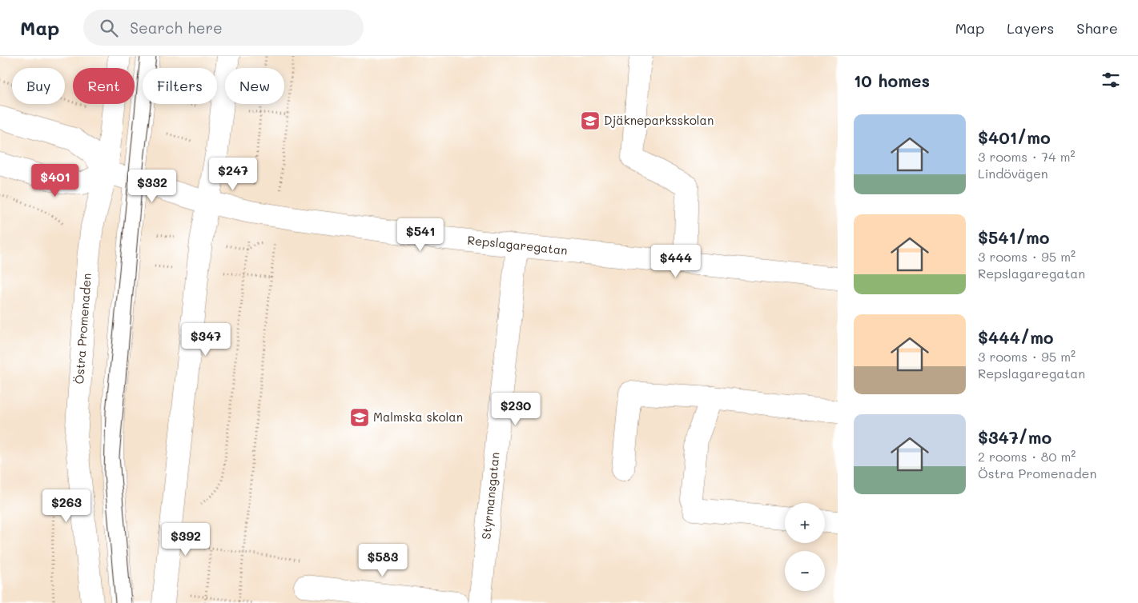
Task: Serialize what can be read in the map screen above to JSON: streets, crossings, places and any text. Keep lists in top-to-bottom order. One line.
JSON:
{"streets":{"main road":["Repslagaregatan","Östra Promenaden","Styrmansgatan"]},"crossings":[["Repslagaregatan","Östra Promenaden"],["Repslagaregatan","Styrmansgatan"]],"places":{"school or university":["Djäkneparksskolan","Malmska skolan"]},"page":{"header":"Map","search":"Search here","nav":["Map","Layers","Share"],"heading":"10 homes","chip":["Buy","Rent","Filters","New"],"list":[{"name":"$401/mo","note":"3 rooms · 74 m² · Lindövägen"},{"name":"$541/mo","note":"3 rooms · 95 m² · Repslagaregatan"},{"name":"$444/mo","note":"3 rooms · 95 m² · Repslagaregatan"},{"name":"$347/mo","note":"2 rooms · 80 m² · Östra Promenaden"}],"price":["$247","$401","$332","$541","$444","$347","$230","$263","$392","$583"],"map_buttons":["+","−"]}}
